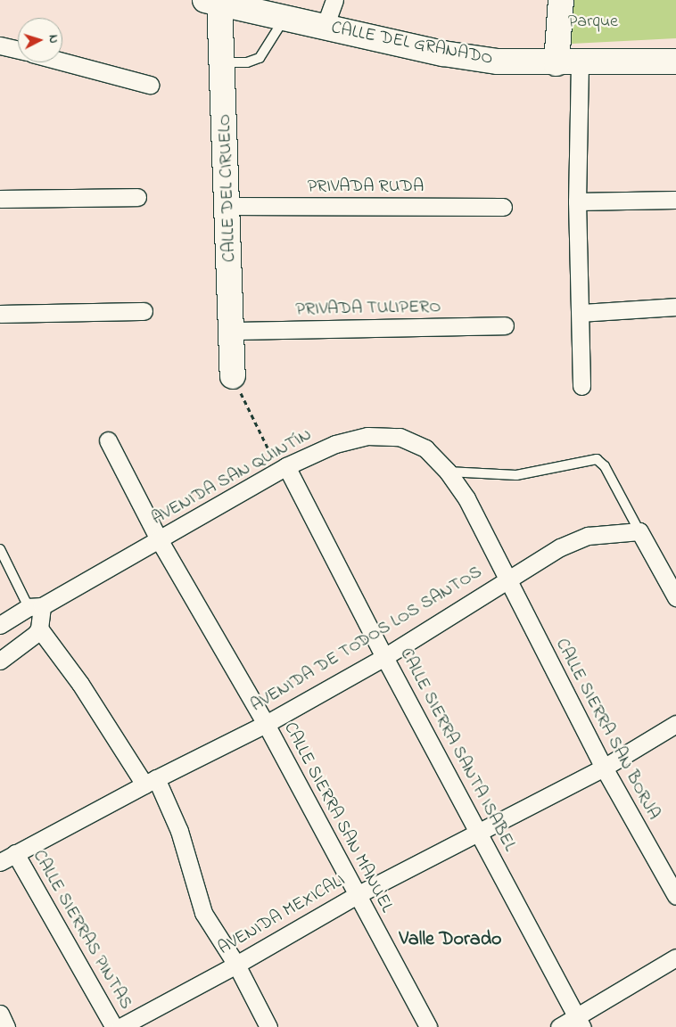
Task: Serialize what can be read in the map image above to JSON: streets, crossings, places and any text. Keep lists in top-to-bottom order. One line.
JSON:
{"streets":{"main road":["CALLE DEL GRANADO","CALLE DEL CIRUELO"],"street":["PRIVADA RUDA","PRIVADA TULIPERO","AVENIDA SAN QUINTÍN","AVENIDA DE TODOS LOS SANTOS","CALLE SIERRA SAN BORJA","CALLE SIERRA SANTA ISABEL","CALLE SIERRA SAN MANUEL","AVENIDA MEXICALI","CALLE SIERRAS PINTAS"]},"crossings":[["CALLE DEL GRANADO","CALLE DEL CIRUELO"],["PRIVADA RUDA","CALLE DEL CIRUELO"],["CALLE DEL CIRUELO","PRIVADA TULIPERO"],["AVENIDA SAN QUINTÍN","AVENIDA DE TODOS LOS SANTOS"],["AVENIDA SAN QUINTÍN","CALLE SIERRA SAN BORJA"],["AVENIDA SAN QUINTÍN","CALLE SIERRA SANTA ISABEL"],["AVENIDA SAN QUINTÍN","CALLE SIERRA SAN MANUEL"],["AVENIDA DE TODOS LOS SANTOS","CALLE SIERRA SAN BORJA"],["AVENIDA DE TODOS LOS SANTOS","CALLE SIERRA SANTA ISABEL"],["AVENIDA DE TODOS LOS SANTOS","CALLE SIERRA SAN MANUEL"],["AVENIDA DE TODOS LOS SANTOS","CALLE SIERRAS PINTAS"],["CALLE SIERRA SAN BORJA","AVENIDA MEXICALI"],["CALLE SIERRA SANTA ISABEL","AVENIDA MEXICALI"],["CALLE SIERRA SAN MANUEL","AVENIDA MEXICALI"]],"districts":["Valle Dorado"],"parks":["Parque"],"north":"right"}
